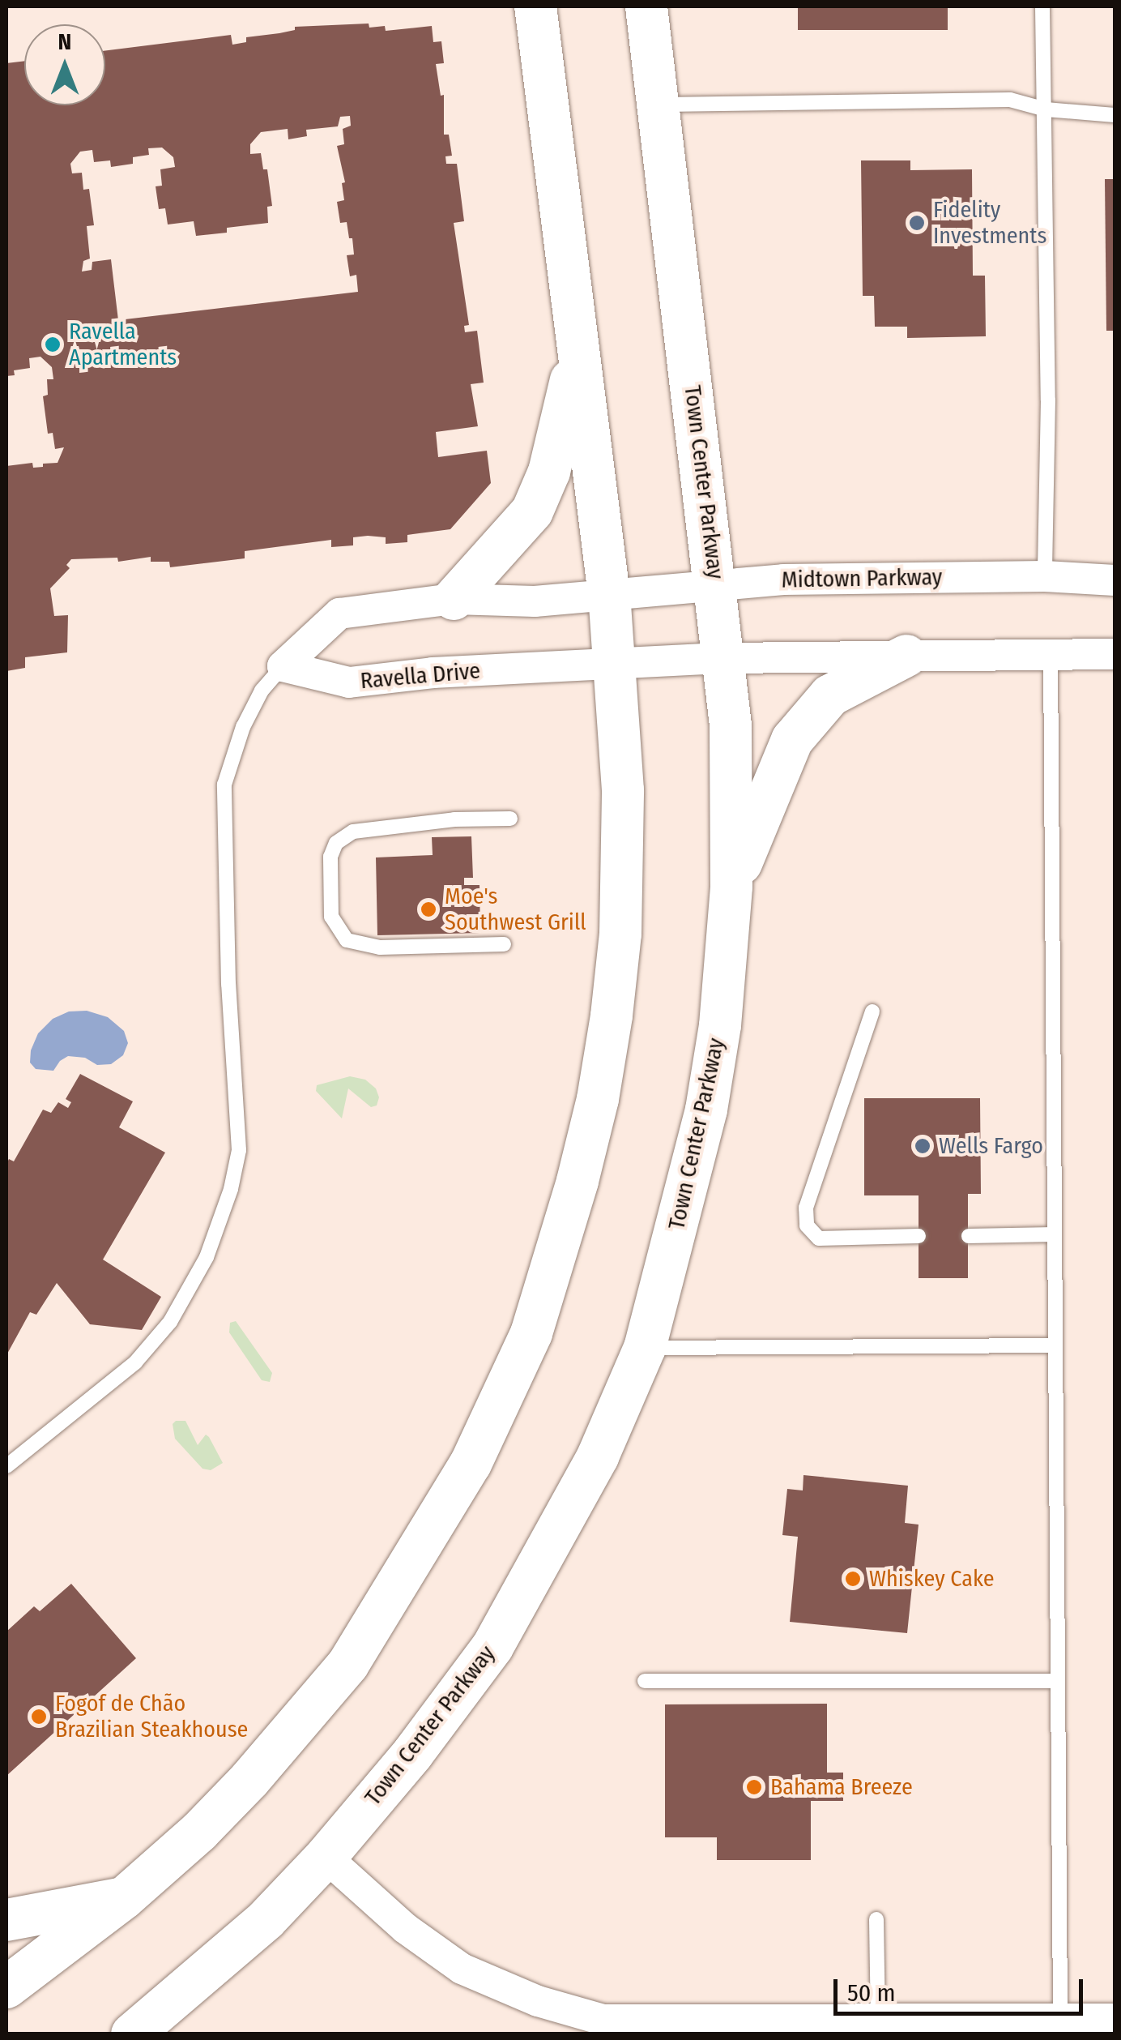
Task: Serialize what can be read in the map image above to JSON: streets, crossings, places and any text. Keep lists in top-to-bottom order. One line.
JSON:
{"streets":{"main road":["Town Center Parkway"],"street":["Midtown Parkway","Ravella Drive"]},"crossings":[["Town Center Parkway","Midtown Parkway"]],"places":["Fidelity Investments","Ravella Apartments","Moe's Southwest Grill","Wells Fargo","Whiskey Cake","Fogof de Chão Brazilian Steakhouse","Bahama Breeze"],"scale_bar":"50 m","north":"top"}
